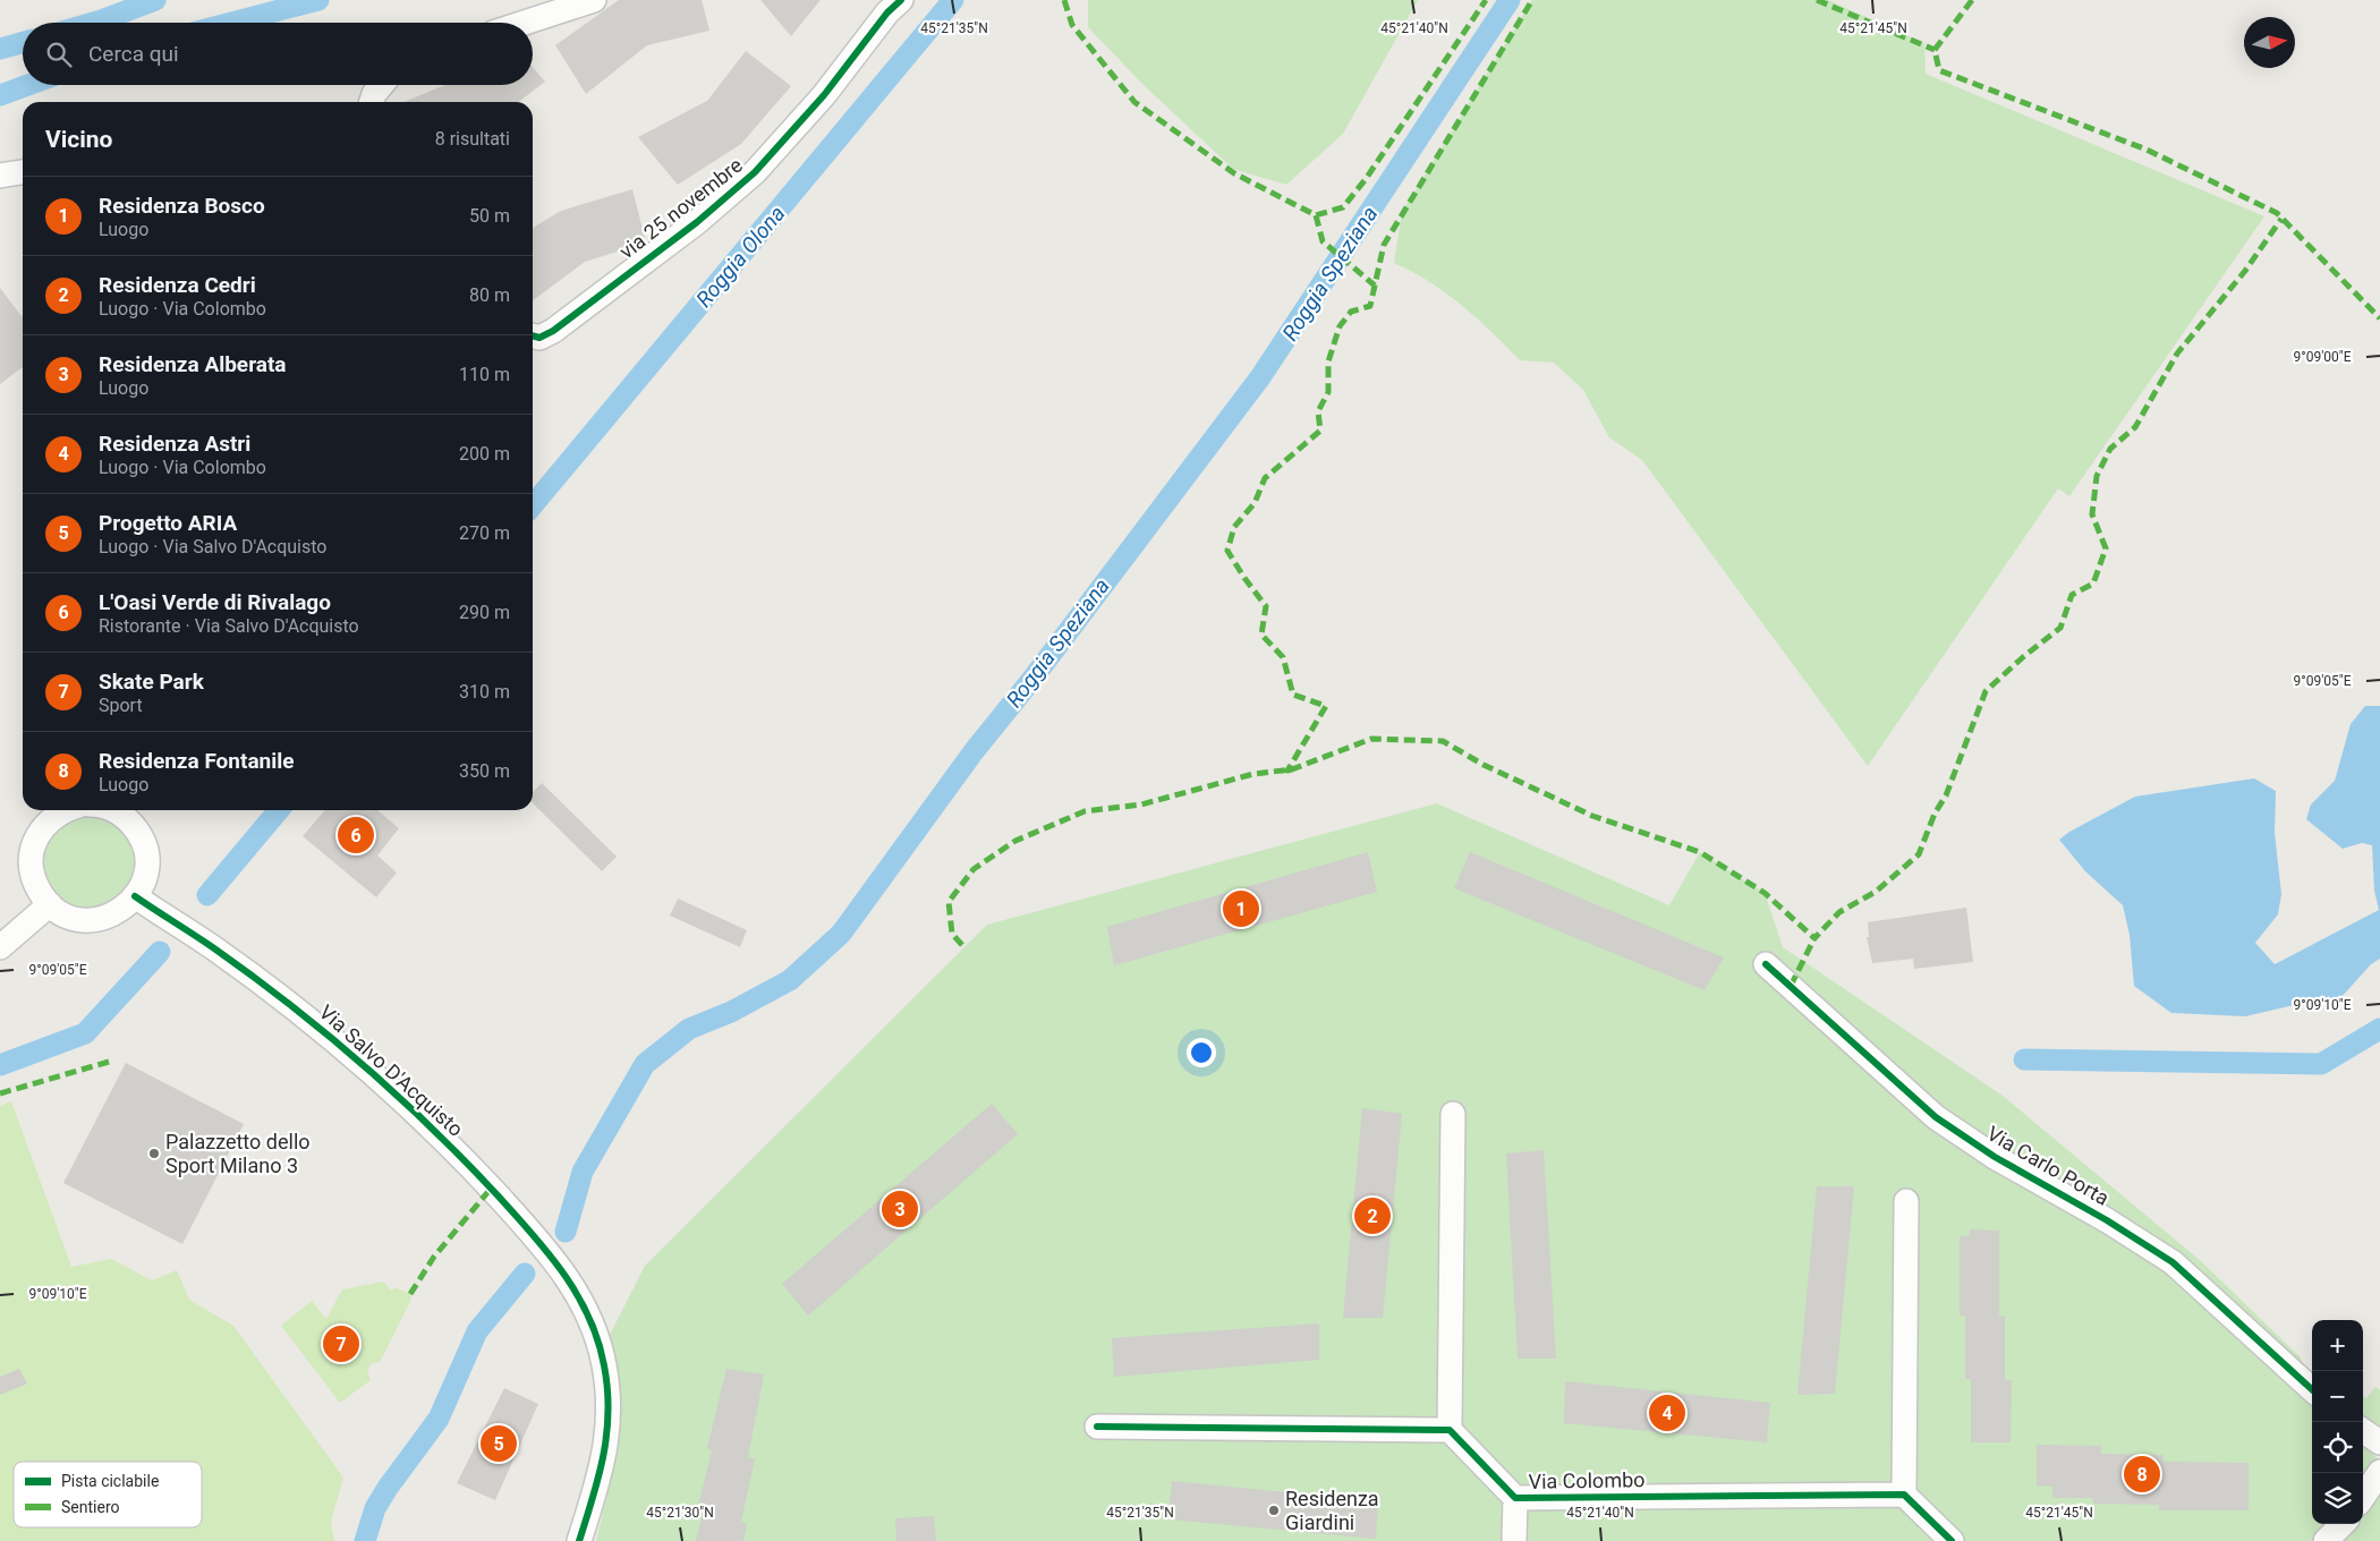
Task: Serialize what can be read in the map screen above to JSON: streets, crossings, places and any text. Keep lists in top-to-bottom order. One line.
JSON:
{"streets":{"street":["via 25 novembre","Via Salvo D'Acquisto","Via Carlo Porta","Via Colombo"]},"water":["Roggia Olona","Roggia Speziana"],"places":["Palazzetto dello Sport Milano 3","Residenza Giardini"],"legend":["Pista ciclabile","Sentiero"],"north":"right","page":{"search":"Cerca qui","heading":["Vicino","8 risultati"],"list":[{"mark":"1","name":"Residenza Bosco","note":"Luogo","value":"50 m"},{"mark":"2","name":"Residenza Cedri","note":"Luogo · Via Colombo","value":"80 m"},{"mark":"3","name":"Residenza Alberata","note":"Luogo","value":"110 m"},{"mark":"4","name":"Residenza Astri","note":"Luogo · Via Colombo","value":"200 m"},{"mark":"5","name":"Progetto ARIA","note":"Luogo · Via Salvo D'Acquisto","value":"270 m"},{"mark":"6","name":"L'Oasi Verde di Rivalago","note":"Ristorante · Via Salvo D'Acquisto","value":"290 m"},{"mark":"7","name":"Skate Park","note":"Sport","value":"310 m"},{"mark":"8","name":"Residenza Fontanile","note":"Luogo","value":"350 m"}],"pins":["6","1","3","2","7","4","5","8"],"map_buttons":["+","−"]},"coordinates":["45°21'35\"N","45°21'40\"N","45°21'45\"N","9°09'00\"E","9°09'05\"E","9°09'10\"E","45°21'30\"N"]}
